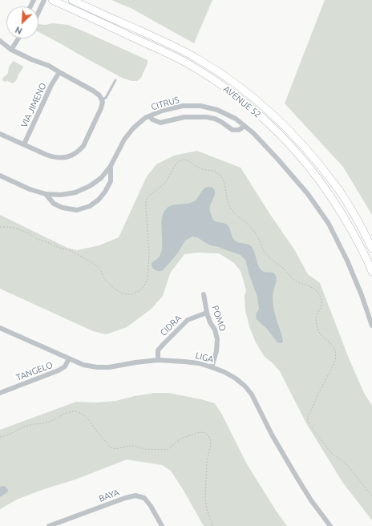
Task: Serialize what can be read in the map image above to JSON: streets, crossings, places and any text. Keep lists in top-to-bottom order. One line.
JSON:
{"streets":{"main road":["AVENUE 52"],"street":["CITRUS","VIA JIMENO","POMO","CIDRA","LIGA","TANGELO","BAYA"]},"crossings":[["POMO","CIDRA"],["POMO","LIGA"],["CIDRA","LIGA"],["LIGA","TANGELO"]],"north":"bottom left"}
